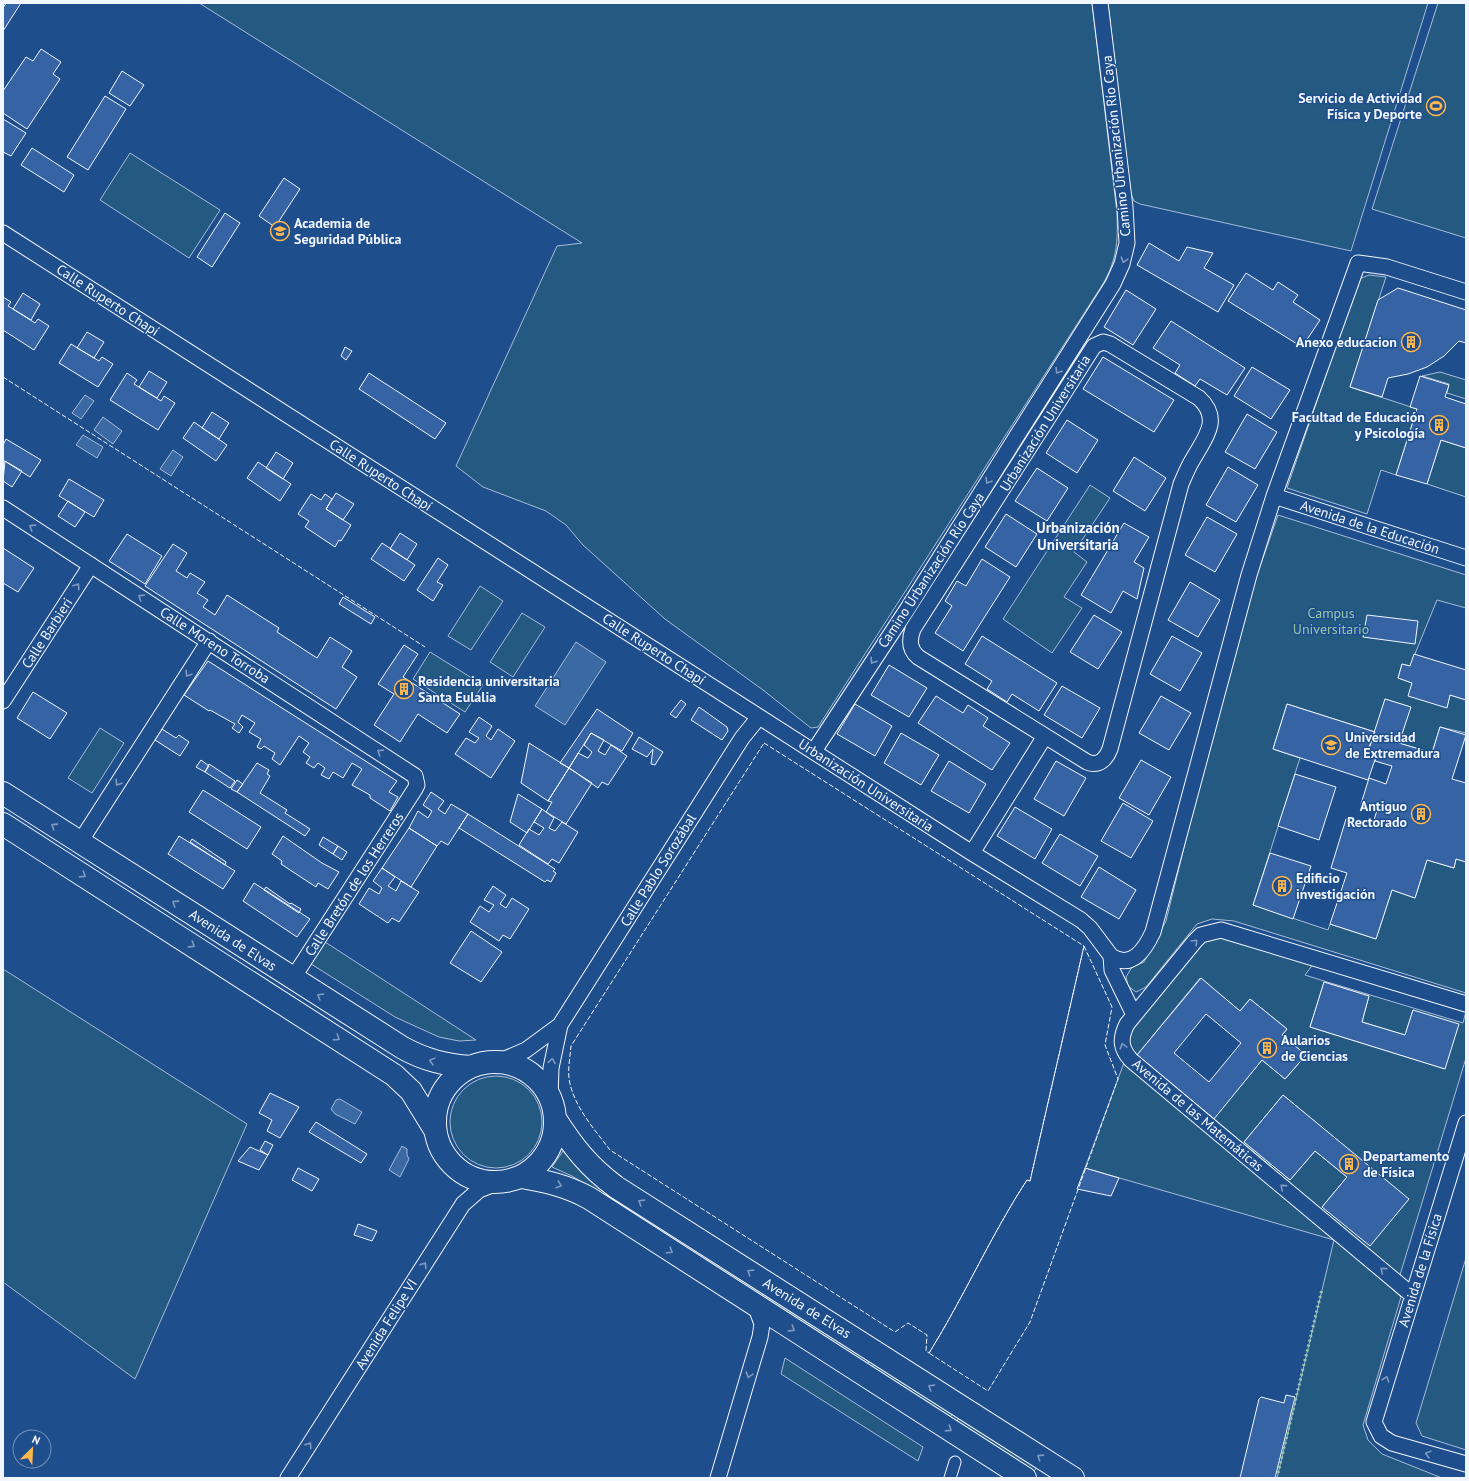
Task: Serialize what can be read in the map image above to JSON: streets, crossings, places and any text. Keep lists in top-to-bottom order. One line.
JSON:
{"streets":{"highway":["Avenida de Elvas"],"street":["Camino Urbanización Río Caya","Calle Ruperto Chapí","Urbanización Universitaria","Avenida de la Educación","Calle Barbieri","Calle Moreno Torroba","Calle Pablo Sorozábal","Calle Bretón de los Herreros","Avenida de las Matemáticas","Avenida de la Física","Avenida Felipe VI"]},"crossings":[["Camino Urbanización Río Caya","Urbanización Universitaria"],["Calle Ruperto Chapí","Urbanización Universitaria"],["Calle Ruperto Chapí","Calle Pablo Sorozábal"],["Urbanización Universitaria","Calle Pablo Sorozábal"],["Urbanización Universitaria","Avenida de las Matemáticas"],["Calle Barbieri","Calle Moreno Torroba"],["Calle Moreno Torroba","Calle Bretón de los Herreros"],["Calle Pablo Sorozábal","Avenida de Elvas"],["Calle Pablo Sorozábal","Avenida Felipe VI"],["Calle Bretón de los Herreros","Avenida de Elvas"],["Avenida de Elvas","Avenida Felipe VI"],["Avenida de las Matemáticas","Avenida de la Física"]],"one_way":["Camino Urbanización Río Caya","Calle Barbieri","Calle Moreno Torroba","Avenida Felipe VI"],"districts":["Urbanización Universitaria"],"parks":["Campus Universitario"],"places":{"sports":["Servicio de Actividad Física y Deporte"],"school or university":["Academia de Seguridad Pública","Universidad de Extremadura"],"building":["Anexo educacion","Facultad de Educación y Psicología","Residencia universitaria Santa Eulalia","Antiguo Rectorado","Edificio investigación","Aularios de Ciencias","Departamento de Física"]},"north":"top right"}
